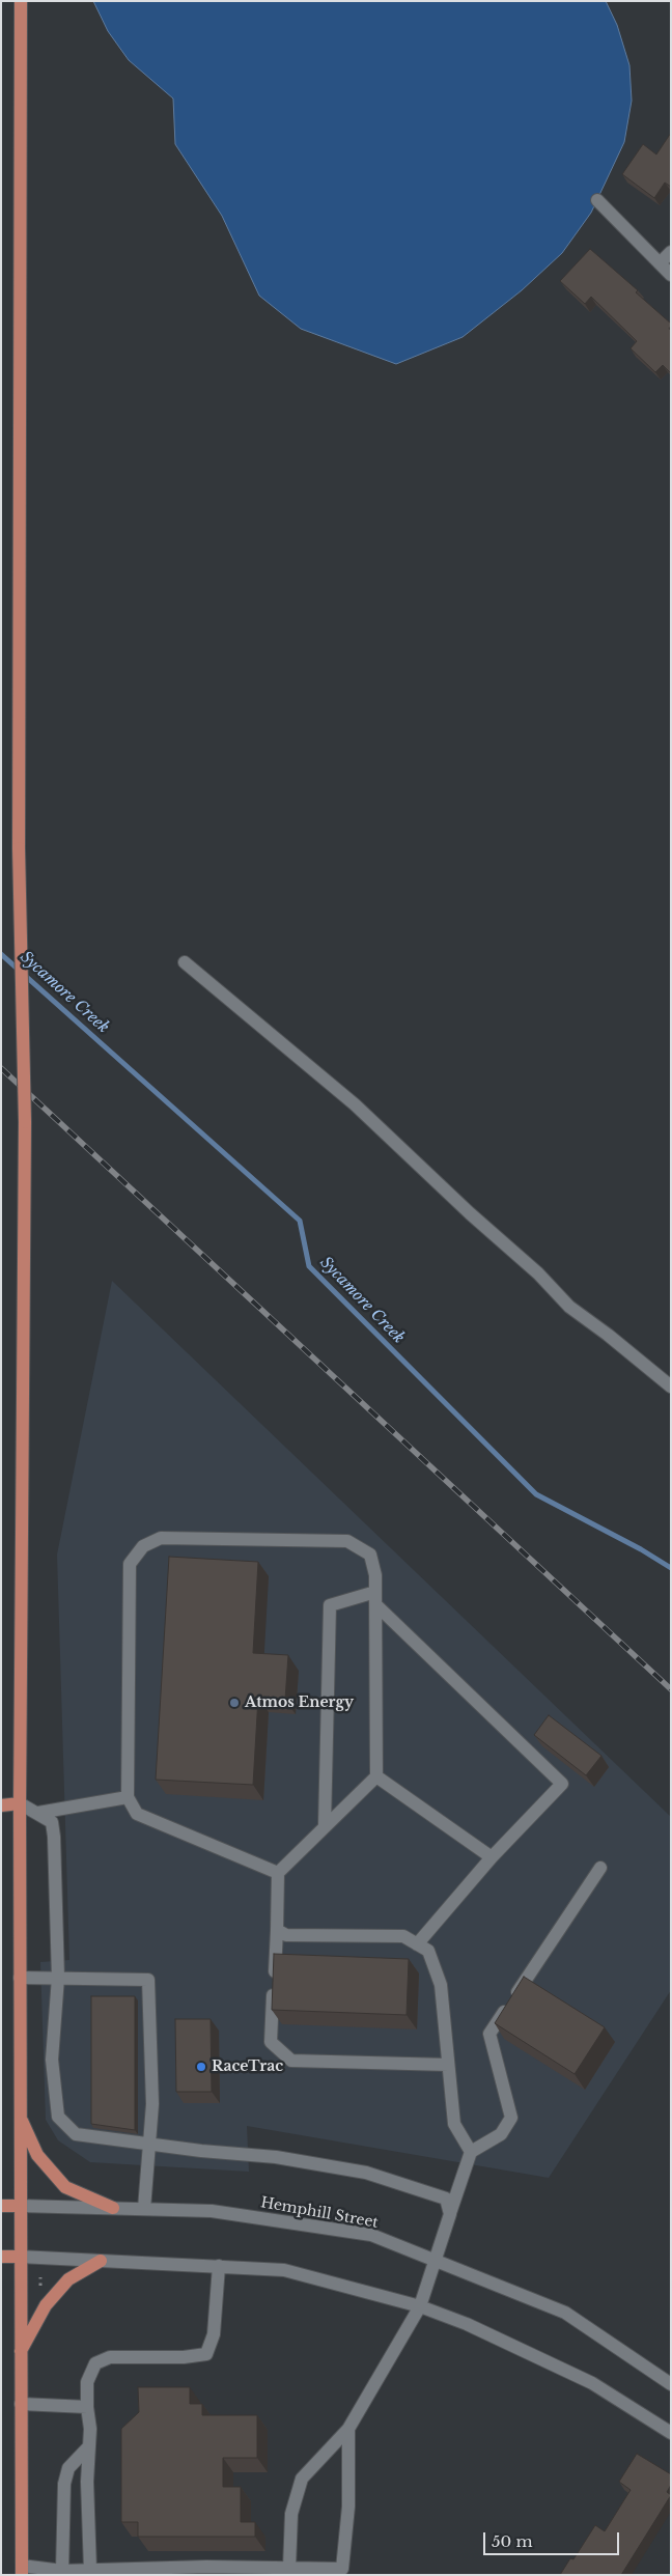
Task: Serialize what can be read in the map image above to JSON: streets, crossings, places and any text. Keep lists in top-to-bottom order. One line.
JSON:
{"streets":{"street":["Hemphill Street"]},"water":["Sycamore Creek"],"places":["Atmos Energy","RaceTrac"],"scale_bar":"50 m"}
